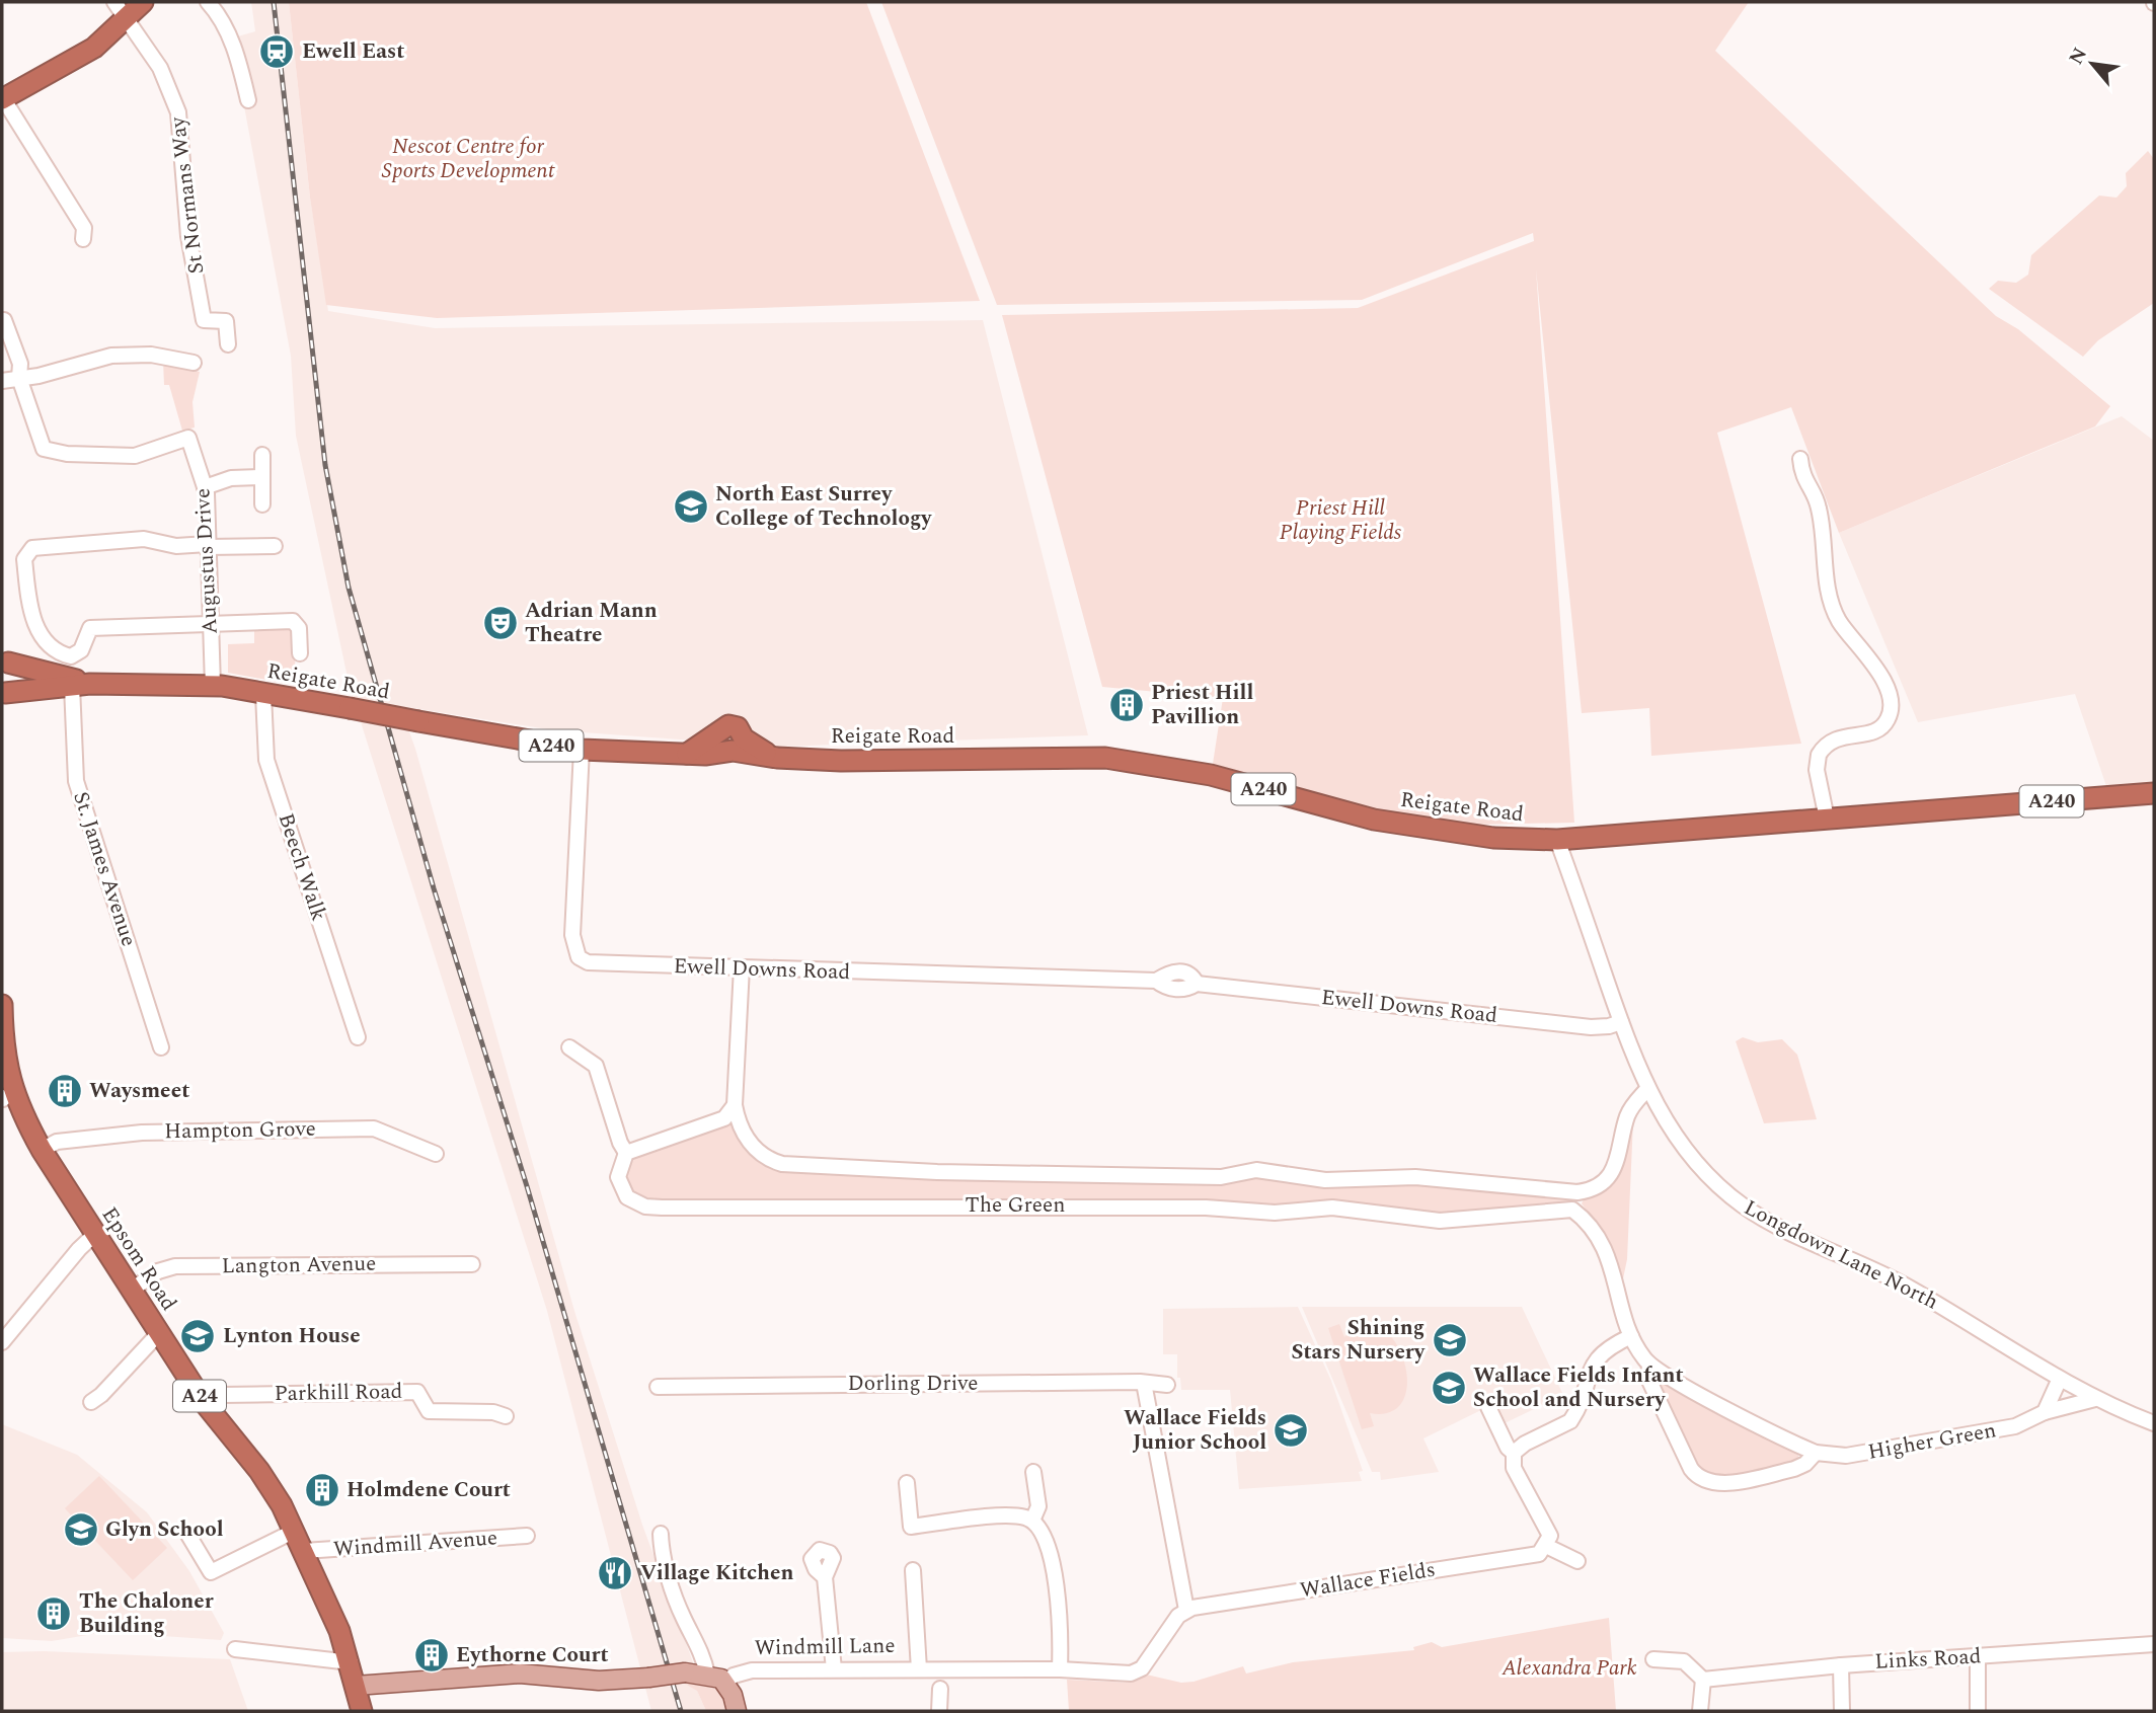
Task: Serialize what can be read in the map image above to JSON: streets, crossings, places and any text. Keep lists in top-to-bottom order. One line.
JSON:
{"streets":{"highway":["Reigate Road","A240","Epsom Road","A24"],"street":["St Normans Way","Augustus Drive","Beech Walk","St. James Avenue","Ewell Downs Road","Hampton Grove","The Green","Longdown Lane North","Langton Avenue","Dorling Drive","Parkhill Road","Higher Green","Windmill Avenue","Wallace Fields","Windmill Lane","Links Road"]},"crossings":[["Augustus Drive","Reigate Road"],["Reigate Road","Beech Walk"],["Reigate Road","St. James Avenue"],["Reigate Road","Ewell Downs Road"],["Reigate Road","Longdown Lane North"],["Ewell Downs Road","The Green"],["Ewell Downs Road","Longdown Lane North"],["Hampton Grove","Epsom Road"],["Longdown Lane North","Higher Green"],["Epsom Road","Langton Avenue"],["Epsom Road","Parkhill Road"],["Epsom Road","A24"],["Epsom Road","Windmill Avenue"],["Wallace Fields","Windmill Lane"]],"parks":["Nescot Centre for Sports Development","Priest Hill Playing Fields","Alexandra Park"],"places":{"station":["Ewell East"],"school or university":["North East Surrey College of Technology","Lynton House","Shining Stars Nursery","Wallace Fields Infant School and Nursery","Wallace Fields Junior School","Glyn School"],"theatre":["Adrian Mann Theatre"],"building":["Priest Hill Pavillion","Waysmeet","Holmdene Court","The Chaloner Building","Eythorne Court"],"restaurant":["Village Kitchen"]},"north":"top left"}
